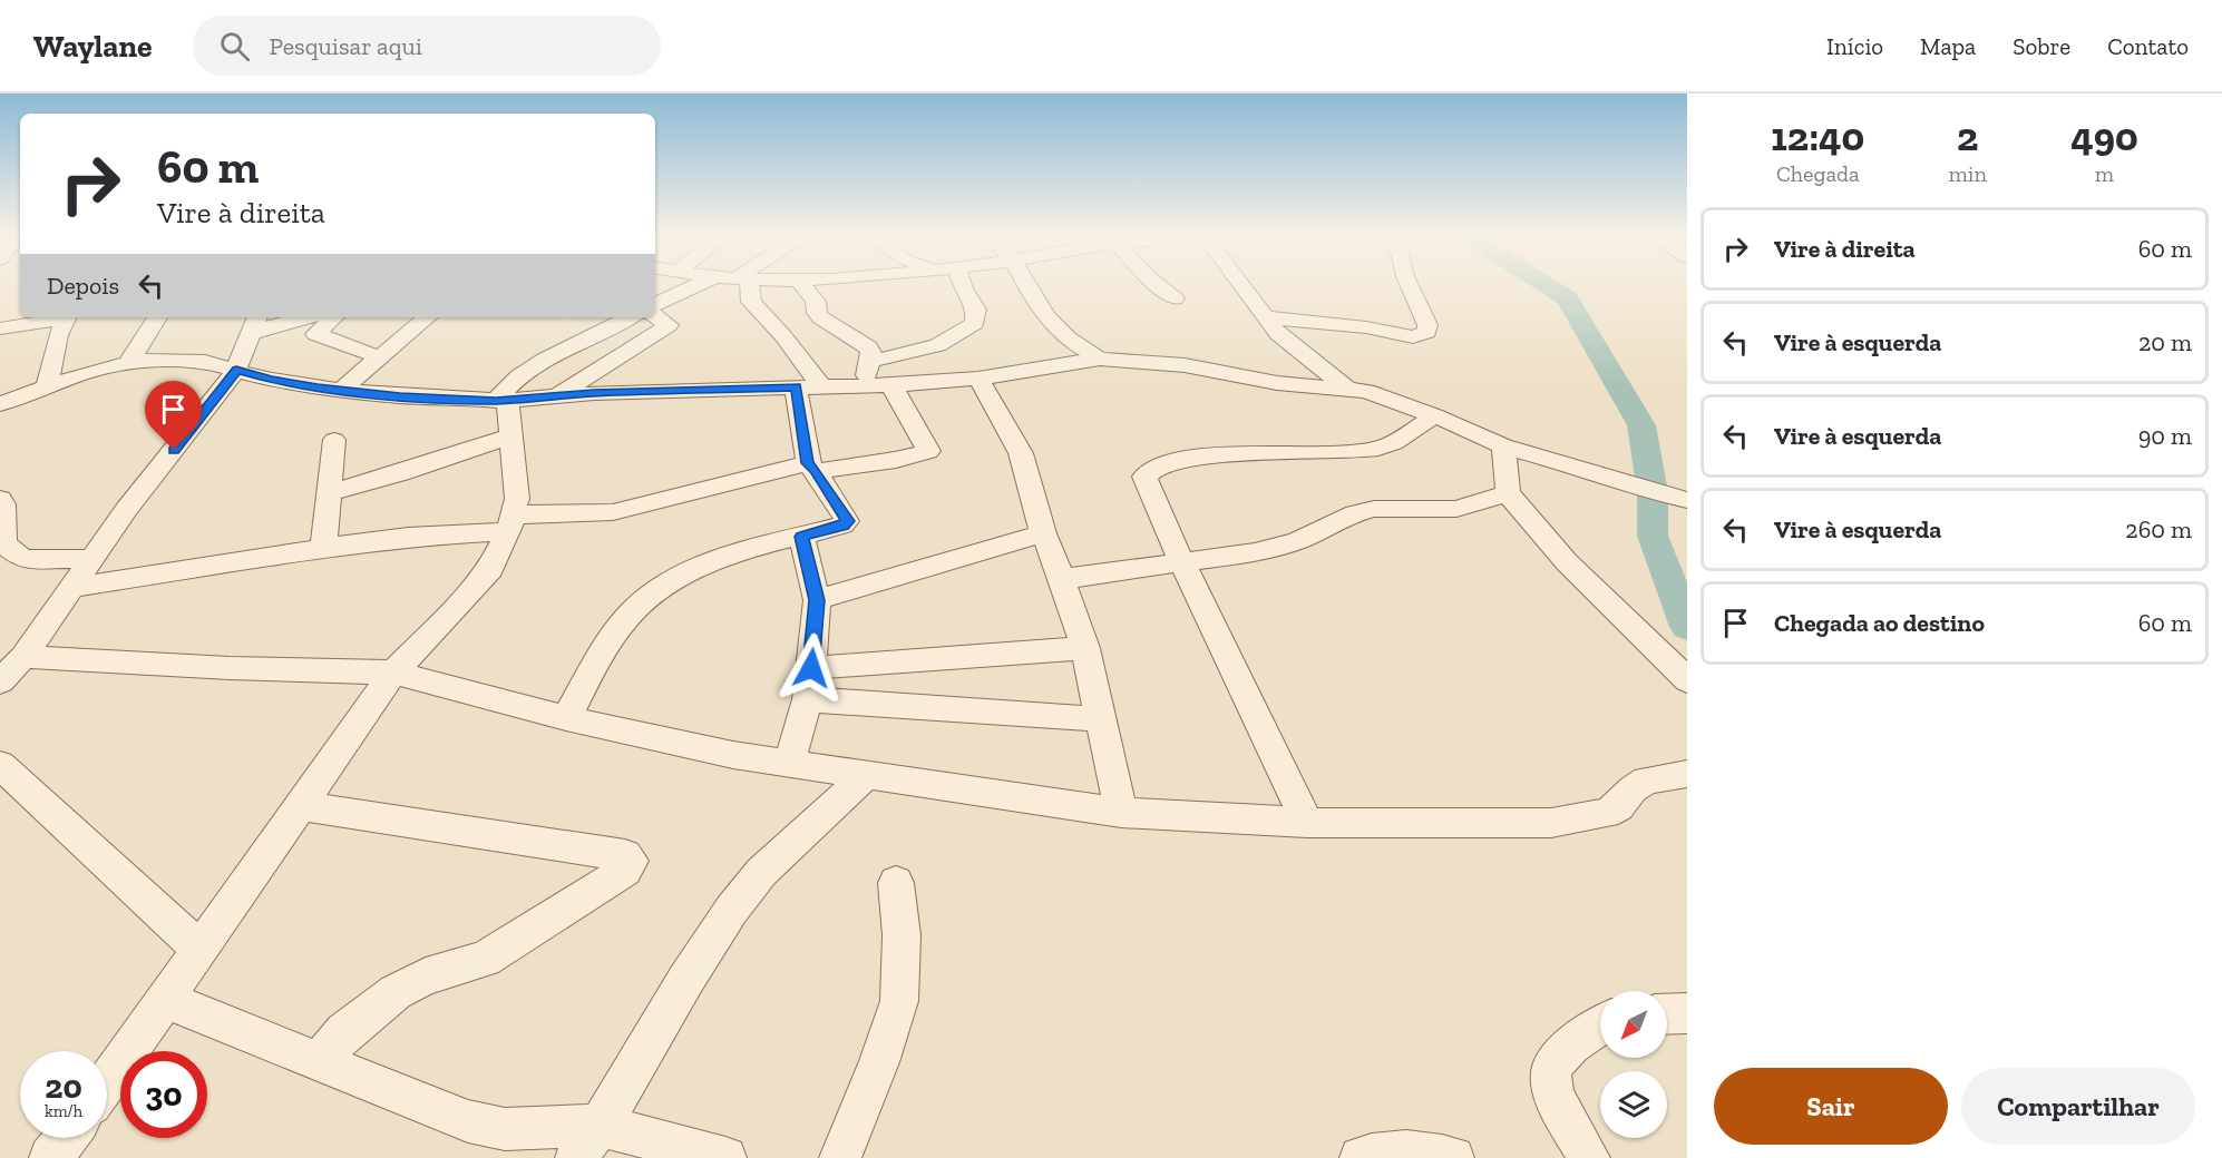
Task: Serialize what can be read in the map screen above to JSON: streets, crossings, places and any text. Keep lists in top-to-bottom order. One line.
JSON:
{"north":"bottom left","page":{"header":"Waylane","search":"Pesquisar aqui","nav":["Início","Mapa","Sobre","Contato"],"eta":["12:40","Chegada","2","min","490","m"],"turn":["60 m","Vire à direita"],"list":[{"name":"Vire à direita","value":"60 m"},{"name":"Vire à esquerda","value":"20 m"},{"name":"Vire à esquerda","value":"90 m"},{"name":"Vire à esquerda","value":"260 m"},{"name":"Chegada ao destino","value":"60 m"}],"then":"Depois","speed":"20 km/h","limit":"30","buttons":["Sair","Compartilhar"]}}
